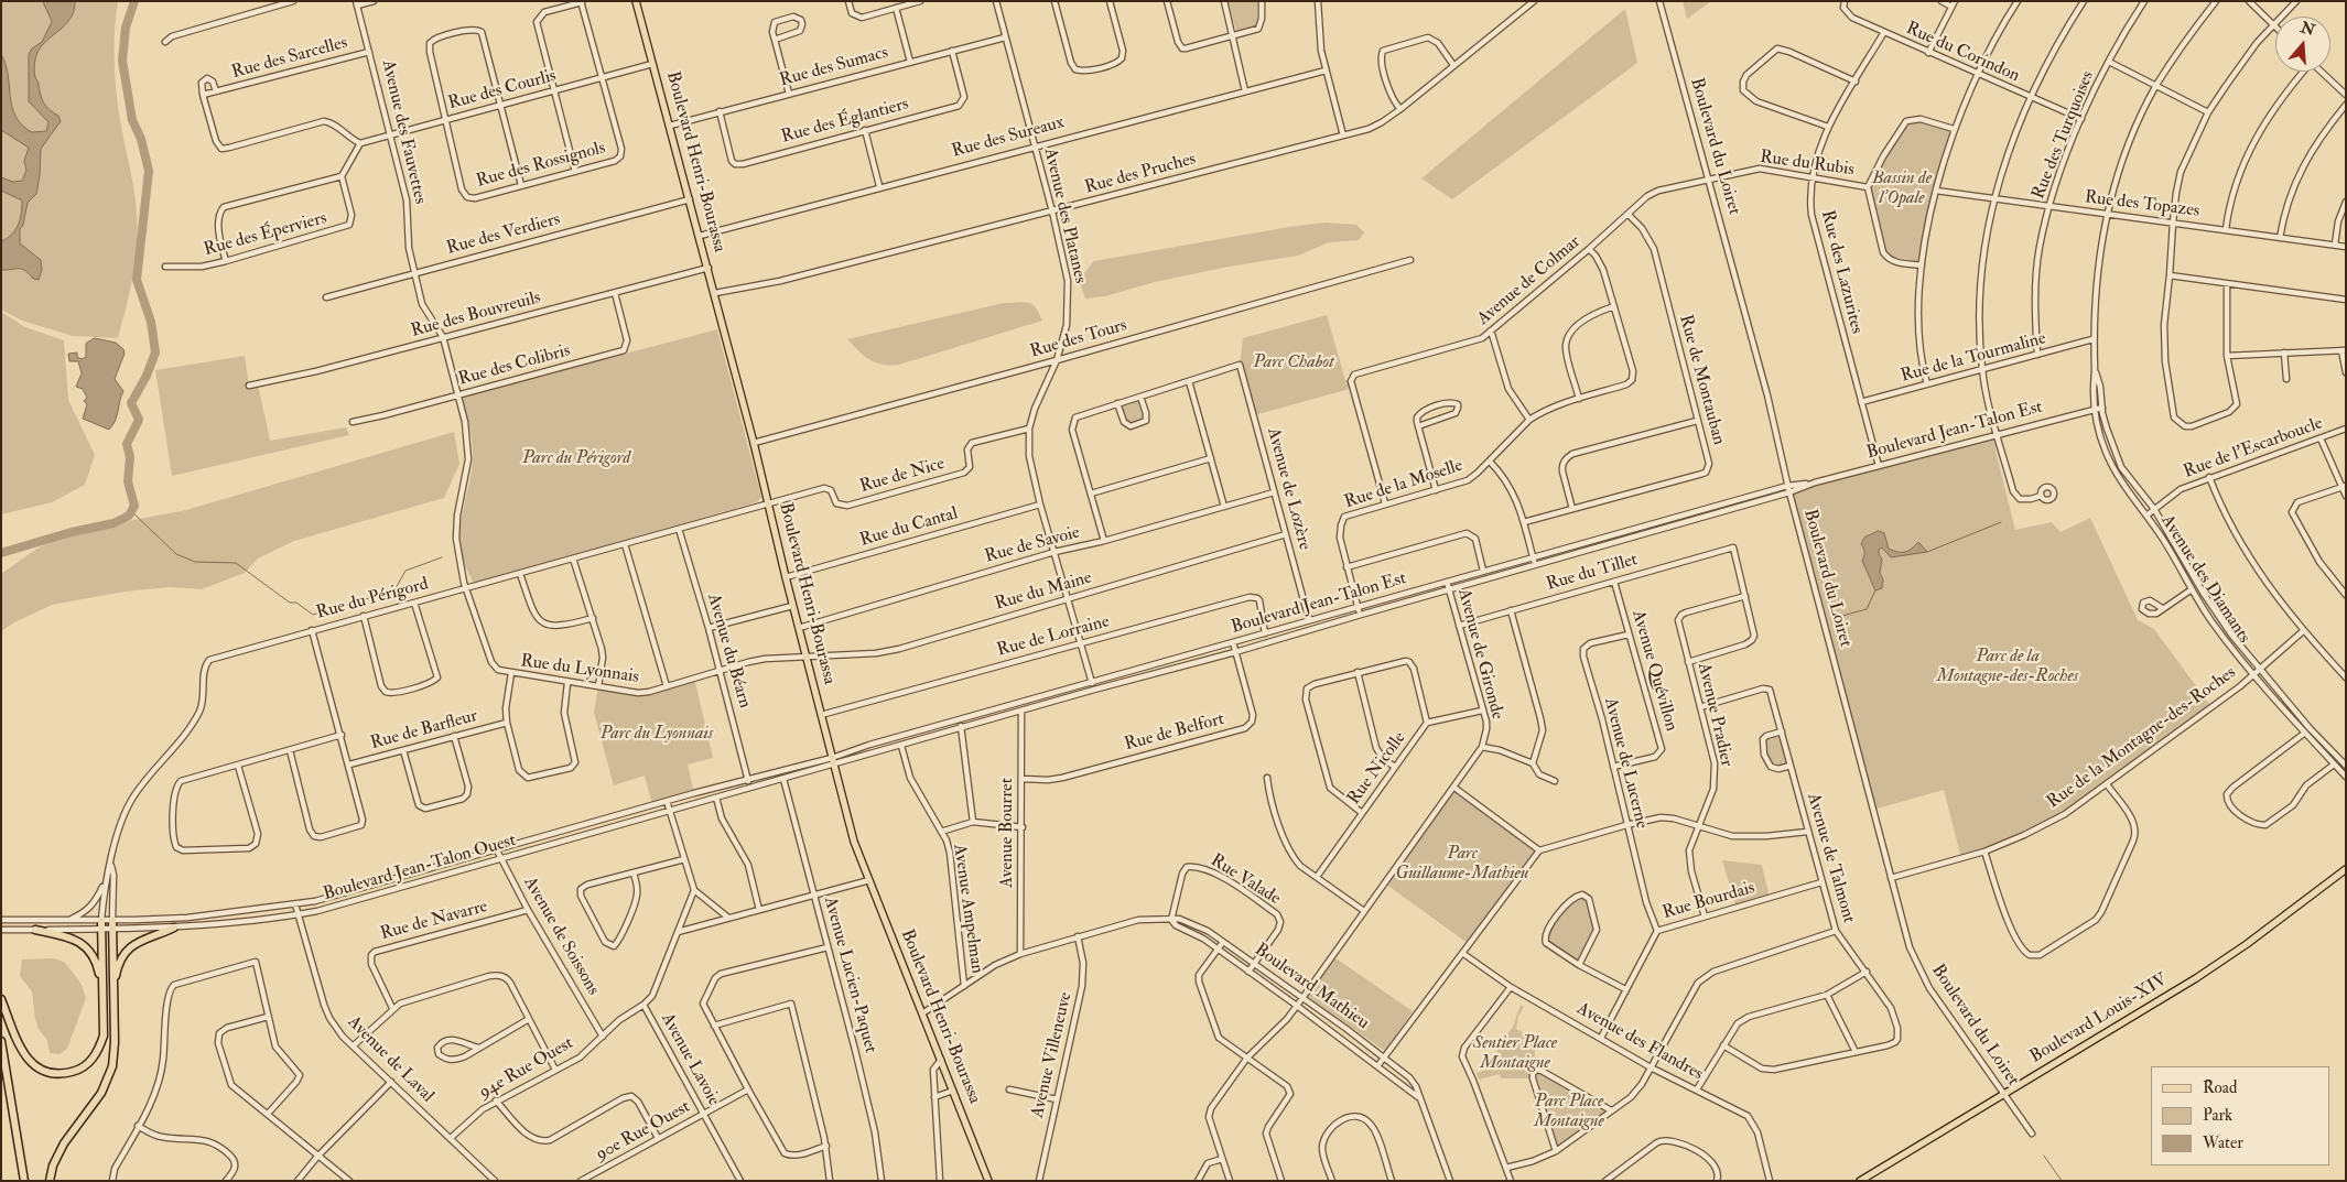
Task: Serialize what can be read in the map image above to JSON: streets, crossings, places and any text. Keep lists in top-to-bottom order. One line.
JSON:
{"streets":{"main road":["Boulevard Henri-Bourassa","Boulevard Louis-XIV"],"street":["Rue du Corindon","Rue des Sarcelles","Rue des Sumacs","Rue des Courlis","Rue des Églantiers","Avenue des Fauvettes","Rue des Turquoises","Rue des Sureaux","Boulevard du Loiret","Rue du Rubis","Rue des Rossignols","Rue des Pruches","Rue des Topazes","Avenue des Platanes","Rue des Éperviers","Rue des Verdiers","Rue des Lazurites","Avenue de Colmar","Rue des Bouvreuils","Rue des Tours","Rue de la Tourmaline","Rue des Colibris","Rue de Montauban","Boulevard Jean-Talon Est","Rue de l'Escarboucle","Rue de Nice","Rue de la Moselle","Avenue de Lozère","Rue du Cantal","Rue de Savoie","Rue du Tillet","Avenue des Diamants","Rue du Maine","Rue du Périgord","Rue de Lorraine","Avenue du Béarn","Avenue de Gironde","Rue du Lyonnais","Avenue Quévillon","Avenue Pradier","Rue de Barfleur","Rue de Belfort","Rue de la Montagne-des-Roches","Avenue de Lucerne","Rue Nicolle","Avenue Bourret","Avenue de Talmont","Boulevard Jean-Talon Ouest","Rue Valade","Rue Bourdais","Avenue Ampelman","Rue de Navarre","Avenue de Soissons","Avenue Lucien-Paquet","Boulevard Mathieu","Avenue des Flandres","Avenue Villeneuve","Avenue de Laval","Avenue Lavoie","94e Rue Ouest","90e Rue Ouest"]},"crossings":[["Rue du Corindon","Rue des Turquoises"],["Rue du Corindon","Rue des Lazurites"],["Rue des Sarcelles","Avenue des Fauvettes"],["Rue des Sumacs","Rue des Églantiers"],["Rue des Sumacs","Boulevard Henri-Bourassa"],["Rue des Sumacs","Avenue des Platanes"],["Rue des Courlis","Avenue des Fauvettes"],["Rue des Courlis","Boulevard Henri-Bourassa"],["Rue des Courlis","Rue des Rossignols"],["Avenue des Fauvettes","Rue des Verdiers"],["Avenue des Fauvettes","Rue des Bouvreuils"],["Avenue des Fauvettes","Rue des Colibris"],["Avenue des Fauvettes","Rue du Périgord"],["Avenue des Fauvettes","Rue du Lyonnais"],["Rue des Turquoises","Rue des Topazes"],["Rue des Turquoises","Rue de la Tourmaline"],["Rue des Sureaux","Boulevard Henri-Bourassa"],["Rue des Sureaux","Avenue des Platanes"],["Boulevard du Loiret","Rue du Rubis"],["Boulevard du Loiret","Avenue de Colmar"],["Boulevard du Loiret","Boulevard Jean-Talon Est"],["Boulevard du Loiret","Rue de la Montagne-des-Roches"],["Boulevard du Loiret","Boulevard Louis-XIV"],["Boulevard Henri-Bourassa","Rue des Pruches"],["Boulevard Henri-Bourassa","Rue des Verdiers"],["Boulevard Henri-Bourassa","Rue des Bouvreuils"],["Boulevard Henri-Bourassa","Rue des Tours"],["Boulevard Henri-Bourassa","Boulevard Jean-Talon Est"],["Boulevard Henri-Bourassa","Rue de Nice"],["Boulevard Henri-Bourassa","Rue du Cantal"],["Boulevard Henri-Bourassa","Rue de Savoie"],["Boulevard Henri-Bourassa","Rue du Maine"],["Boulevard Henri-Bourassa","Rue du Périgord"],["Boulevard Henri-Bourassa","Rue de Lorraine"],["Boulevard Henri-Bourassa","Rue du Lyonnais"],["Boulevard Henri-Bourassa","Boulevard Jean-Talon Ouest"],["Boulevard Henri-Bourassa","Boulevard Mathieu"],["Rue du Rubis","Rue des Lazurites"],["Rue du Rubis","Avenue de Colmar"],["Rue des Pruches","Avenue des Platanes"],["Rue des Topazes","Avenue des Diamants"],["Avenue des Platanes","Rue des Tours"],["Avenue des Platanes","Boulevard Jean-Talon Est"],["Avenue des Platanes","Rue de Nice"],["Avenue des Platanes","Rue du Cantal"],["Avenue des Platanes","Rue de Savoie"],["Avenue des Platanes","Rue du Maine"],["Avenue des Platanes","Rue de Lorraine"],["Rue des Lazurites","Rue de la Tourmaline"],["Rue des Lazurites","Boulevard Jean-Talon Est"],["Avenue de Colmar","Rue de Montauban"],["Avenue de Colmar","Rue de la Moselle"],["Rue des Bouvreuils","Rue des Colibris"],["Rue de la Tourmaline","Avenue des Diamants"],["Boulevard Jean-Talon Est","Rue de la Moselle"],["Boulevard Jean-Talon Est","Avenue de Lozère"],["Boulevard Jean-Talon Est","Avenue des Diamants"],["Boulevard Jean-Talon Est","Rue de Lorraine"],["Boulevard Jean-Talon Est","Avenue de Gironde"],["Boulevard Jean-Talon Est","Rue de Belfort"],["Boulevard Jean-Talon Est","Avenue Bourret"],["Boulevard Jean-Talon Est","Boulevard Jean-Talon Ouest"],["Boulevard Jean-Talon Est","Avenue Ampelman"],["Rue de l'Escarboucle","Avenue des Diamants"],["Rue de Nice","Rue du Périgord"],["Avenue de Lozère","Rue de Savoie"],["Avenue de Lozère","Rue du Maine"],["Rue du Tillet","Avenue de Gironde"],["Rue du Tillet","Avenue Quévillon"],["Rue du Tillet","Avenue Pradier"],["Avenue des Diamants","Rue de la Montagne-des-Roches"],["Rue du Maine","Rue du Lyonnais"],["Rue du Périgord","Avenue du Béarn"],["Rue du Périgord","Rue du Lyonnais"],["Rue du Périgord","Boulevard Jean-Talon Ouest"],["Avenue du Béarn","Rue du Lyonnais"],["Avenue du Béarn","Boulevard Jean-Talon Ouest"],["Avenue de Gironde","Rue Nicolle"],["Avenue de Gironde","Boulevard Mathieu"],["Avenue Quévillon","Avenue de Lucerne"],["Avenue Pradier","Avenue de Talmont"],["Avenue Pradier","Rue Bourdais"],["Rue de Belfort","Avenue Bourret"],["Avenue de Lucerne","Rue Bourdais"],["Avenue Bourret","Boulevard Mathieu"],["Avenue de Talmont","Rue Bourdais"],["Boulevard Jean-Talon Ouest","Avenue de Soissons"],["Boulevard Jean-Talon Ouest","Avenue Lucien-Paquet"],["Boulevard Jean-Talon Ouest","Avenue de Laval"],["Rue Valade","Boulevard Mathieu"],["Rue Bourdais","Avenue des Flandres"],["Avenue Ampelman","Boulevard Mathieu"],["Rue de Navarre","Avenue de Soissons"],["Avenue de Soissons","94e Rue Ouest"],["Boulevard Mathieu","Avenue Villeneuve"],["Avenue de Laval","94e Rue Ouest"],["Avenue Lavoie","94e Rue Ouest"],["Avenue Lavoie","90e Rue Ouest"]],"parks":["Bassin de l'Opale","Parc Chabot","Parc du Périgord","Parc de la Montagne-des-Roches","Parc du Lyonnais","Parc Guillaume-Mathieu","Sentier Place Montaigne","Parc Place Montaigne"],"legend":["Road","Park","Water"],"north":"top"}
